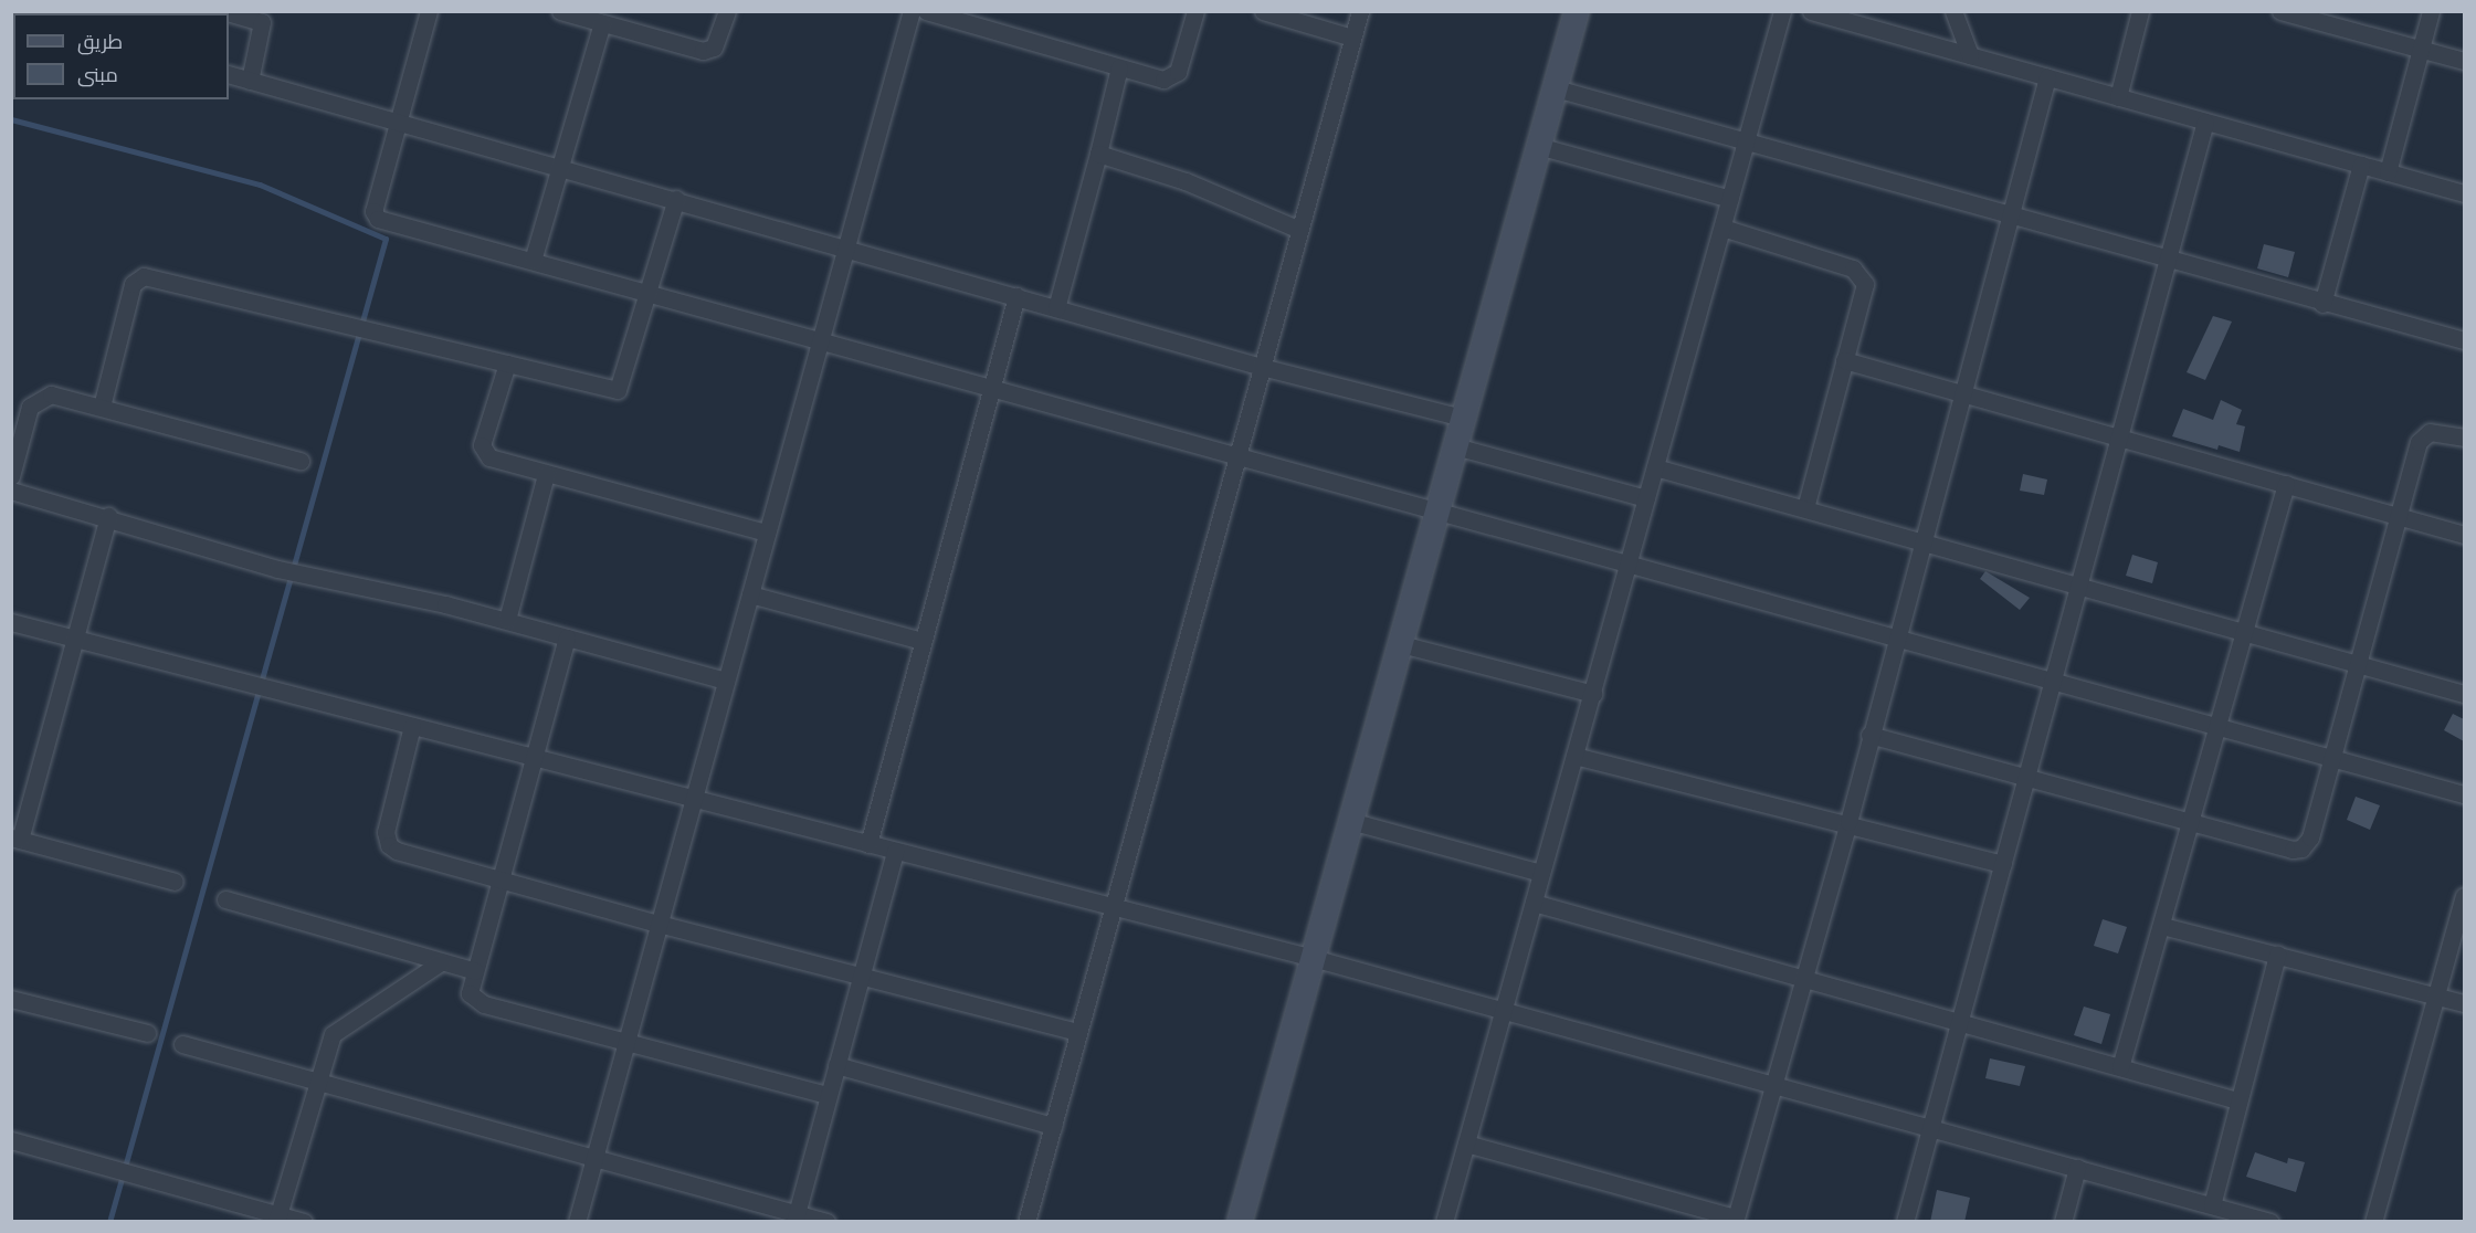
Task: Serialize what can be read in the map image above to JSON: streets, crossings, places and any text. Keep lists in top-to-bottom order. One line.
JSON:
{"legend":["طريق","مبنى"]}
